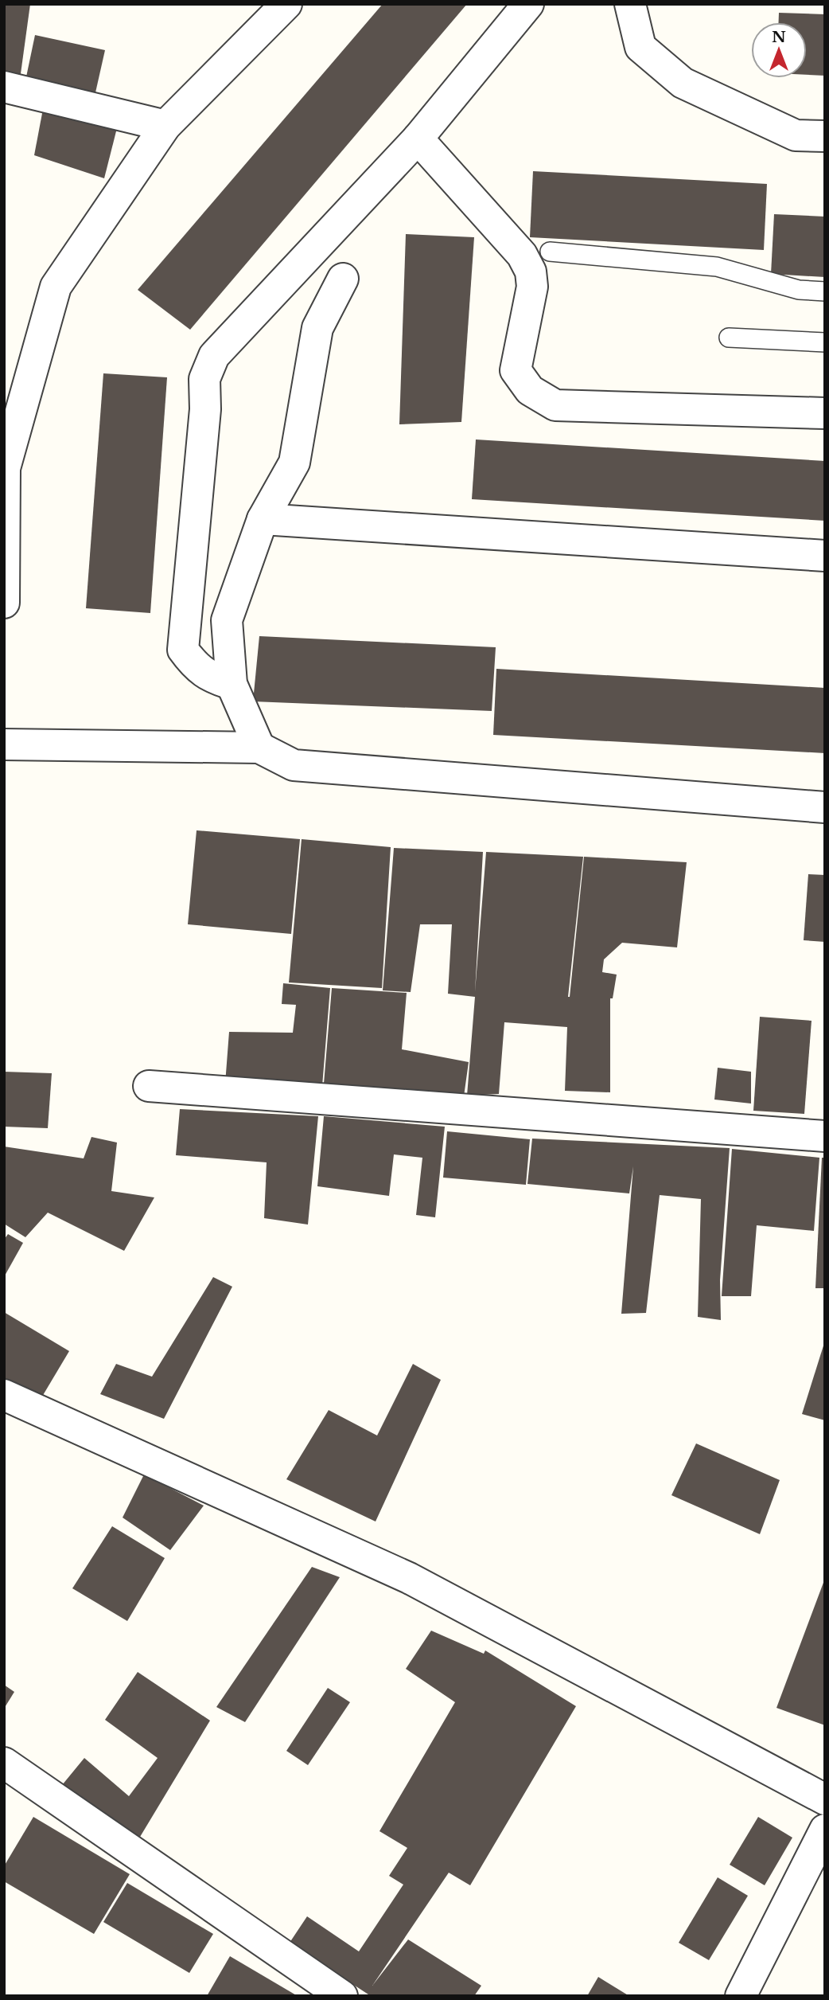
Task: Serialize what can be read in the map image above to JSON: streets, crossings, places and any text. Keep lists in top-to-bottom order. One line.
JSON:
{"north":"top"}
